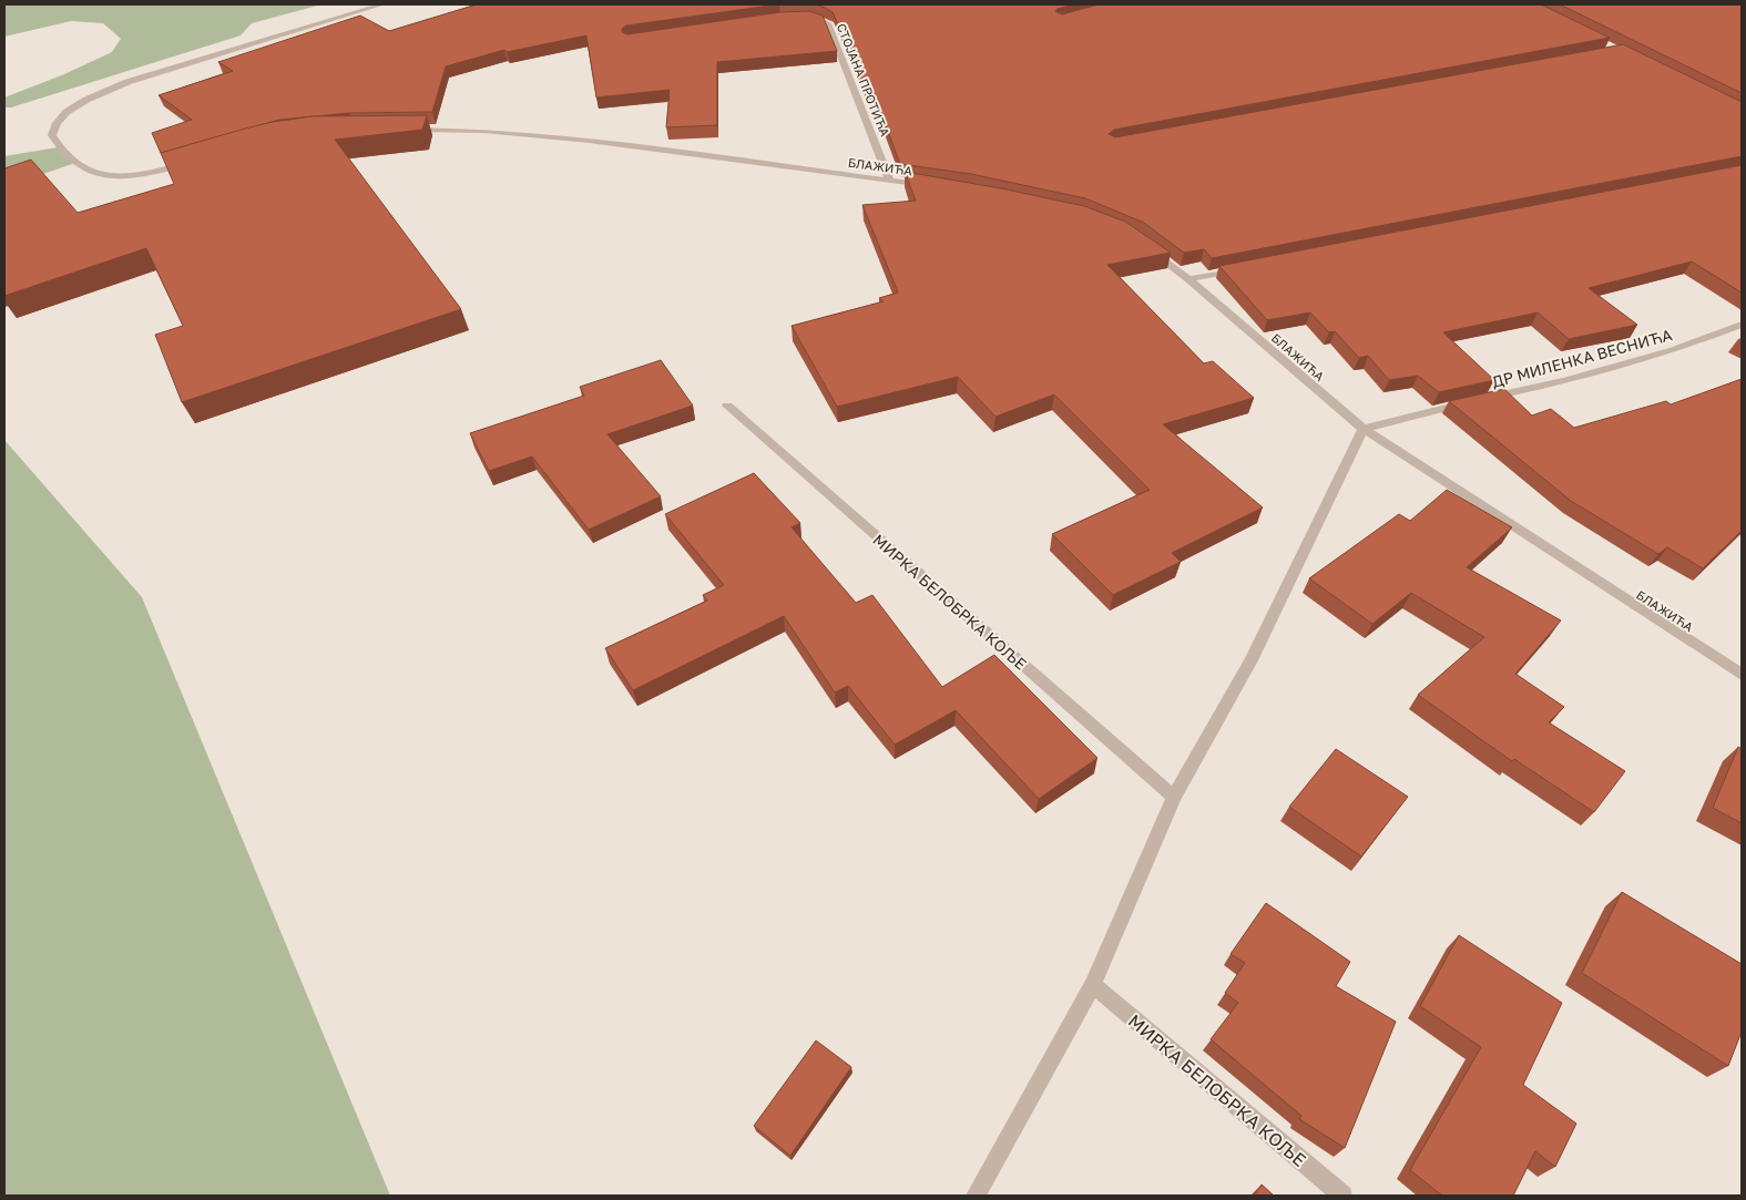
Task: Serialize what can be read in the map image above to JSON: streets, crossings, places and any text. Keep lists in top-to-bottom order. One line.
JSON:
{"streets":{"street":["СТОЈАНА ПРОТИЋА","БЛАЖИЋА","ДР МИЛЕНКА ВЕСНИЋА","МИРКА БЕЛОБРКА КОЉЕ"]},"crossings":[["СТОЈАНА ПРОТИЋА","БЛАЖИЋА"],["БЛАЖИЋА","ДР МИЛЕНКА ВЕСНИЋА"]]}
